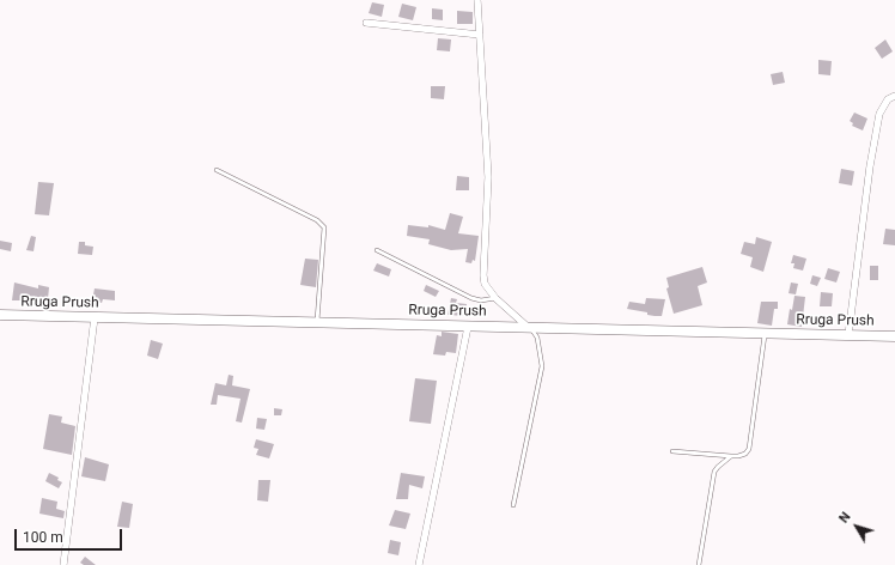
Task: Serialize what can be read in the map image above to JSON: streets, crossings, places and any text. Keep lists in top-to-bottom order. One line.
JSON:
{"streets":{"street":["Rruga Prush"]},"scale_bar":"100 m","north":"top left"}
